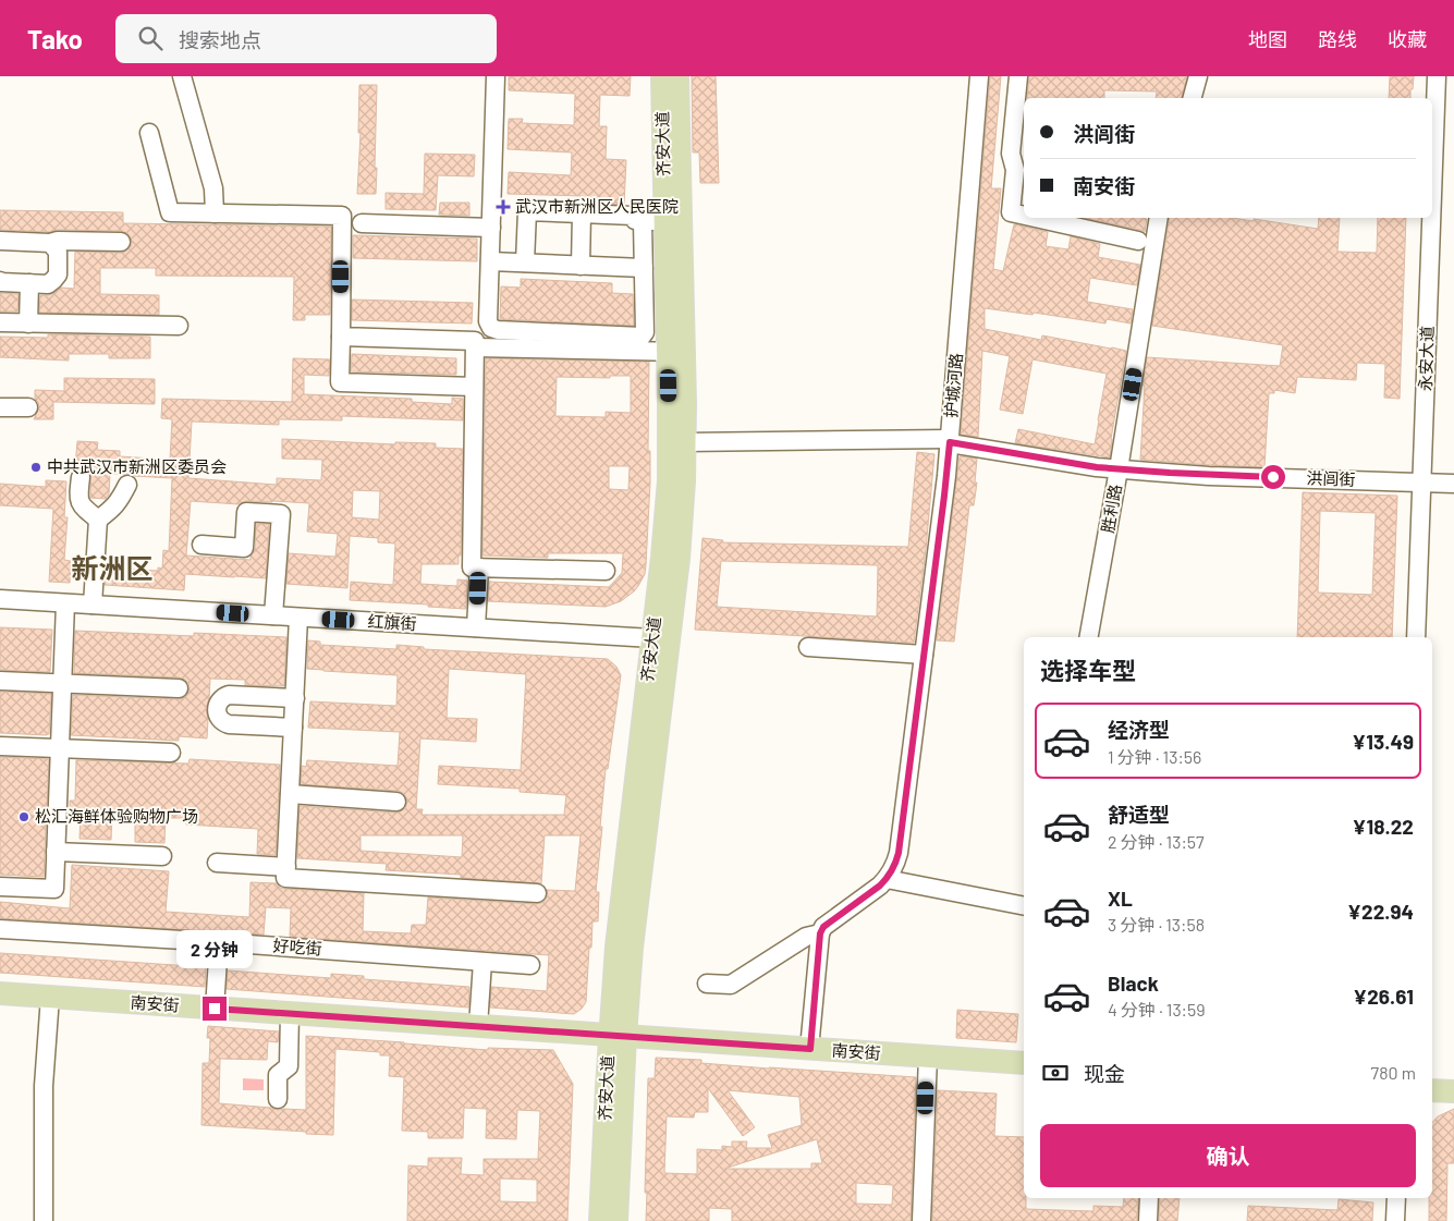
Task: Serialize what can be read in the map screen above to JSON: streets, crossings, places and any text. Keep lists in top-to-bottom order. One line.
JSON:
{"streets":{"main road":["齐安大道","南安街"],"street":["永安大道","护城河路","洪闾街","胜利路","红旗街","好吃街"]},"crossings":[["齐安大道","洪闾街"],["齐安大道","红旗街"],["齐安大道","南安街"],["永安大道","洪闾街"],["护城河路","洪闾街"],["洪闾街","胜利路"]],"districts":["新洲区"],"places":{"health":["武汉市新洲区人民医院"],"other":["中共武汉市新洲区委员会","松汇海鲜体验购物广场"]},"page":{"header":"Tako","search":"搜索地点","nav":["地图","路线","收藏"],"banner":["洪闾街","南安街"],"heading":"选择车型","list":[{"name":"经济型","note":"1 分钟 · 13:56","value":"¥13.49"},{"name":"舒适型","note":"2 分钟 · 13:57","value":"¥18.22"},{"name":"XL","note":"3 分钟 · 13:58","value":"¥22.94"},{"name":"Black","note":"4 分钟 · 13:59","value":"¥26.61"}],"bubble":"2 分钟","pay":["现金","780 m"],"buttons":"确认"}}
